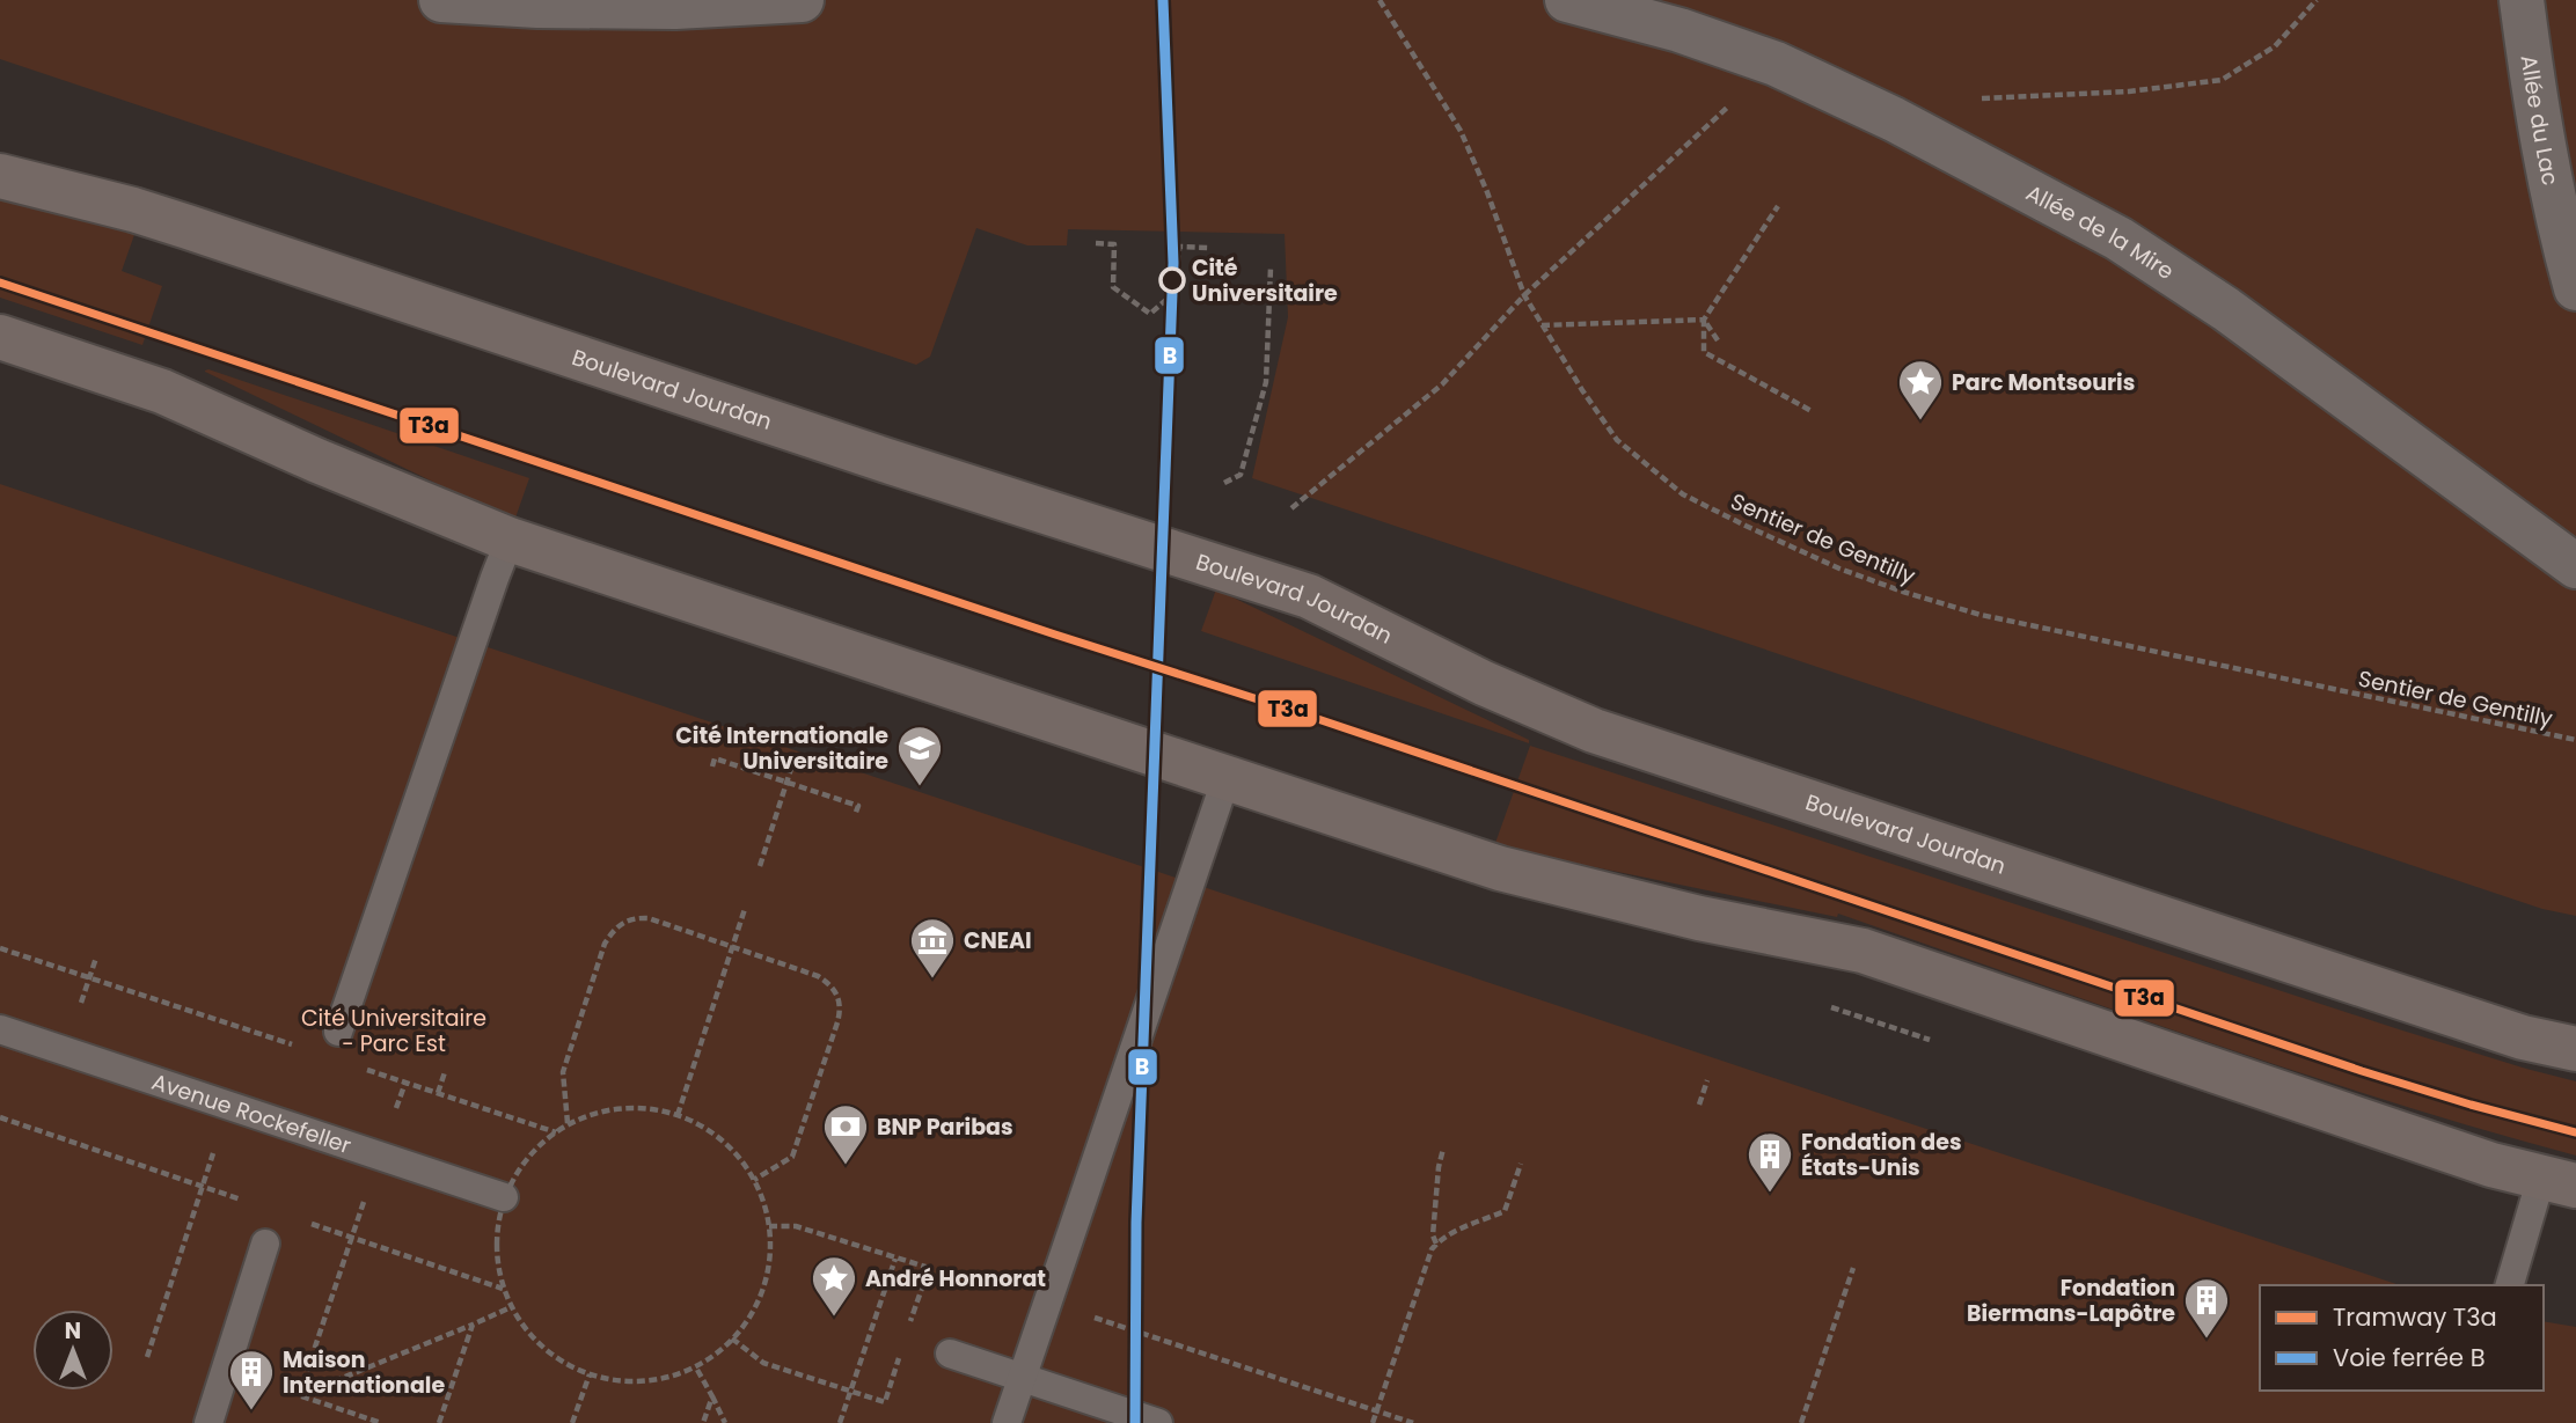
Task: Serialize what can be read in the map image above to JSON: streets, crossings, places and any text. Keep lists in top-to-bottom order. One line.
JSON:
{"streets":{"main road":["Boulevard Jourdan"],"street":["Allée du Lac","Allée de la Mire"],"lane":["Avenue Rockefeller"],"path":["Sentier de Gentilly"]},"parks":["Cité Universitaire - Parc Est"],"places":{"other":["Cité Universitaire"],"place":["Parc Montsouris","André Honnorat"],"school or university":["Cité Internationale Universitaire"],"museum":["CNEAI"],"bank":["BNP Paribas"],"building":["Fondation des États-Unis","Fondation Biermans-Lapôtre","Maison Internationale"]},"lines":["rail line B","tram line T3a"],"legend":["Tramway T3a","Voie ferrée B"],"north":"top"}
